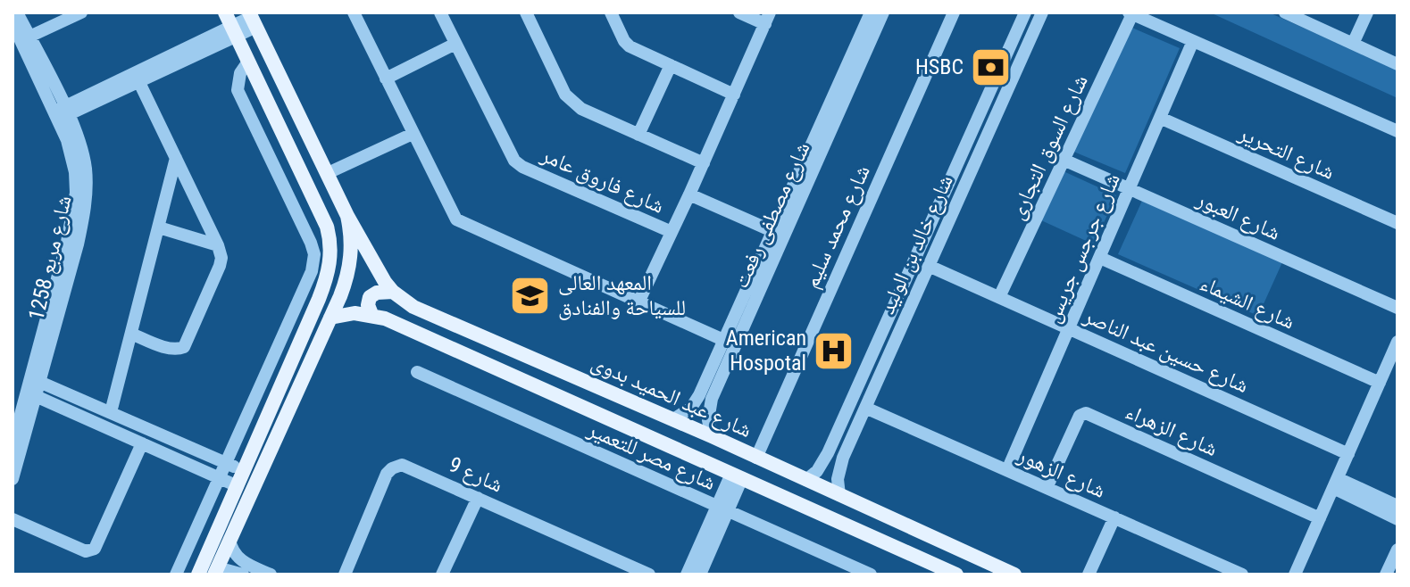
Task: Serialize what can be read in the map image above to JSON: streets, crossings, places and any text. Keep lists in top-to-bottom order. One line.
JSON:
{"streets":{"main road":["شارع عبد الحميد بدوى"],"street":["شارع السوق التجارى","شارع التحرير","شارع فاروق عامر","شارع مصطفى رفعت","شارع العبور","شارع محمد سليم","شارع خالد بن الوليد","شارع جرجس جريس","شارع مربع 1258","شارع الشيماء","شارع حسين عبد الناصر","شارع الزهراء","شارع مصر للتعمير","شارع الزهور","شارع 9"]},"crossings":[["شارع السوق التجارى","شارع العبور"],["شارع السوق التجارى","شارع حسين عبد الناصر"],["شارع التحرير","شارع جرجس جريس"],["شارع مصطفى رفعت","شارع عبد الحميد بدوى"],["شارع العبور","شارع جرجس جريس"],["شارع محمد سليم","شارع عبد الحميد بدوى"],["شارع خالد بن الوليد","شارع حسين عبد الناصر"],["شارع خالد بن الوليد","شارع عبد الحميد بدوى"],["شارع خالد بن الوليد","شارع الزهور"],["شارع جرجس جريس","شارع الشيماء"],["شارع جرجس جريس","شارع حسين عبد الناصر"],["شارع جرجس جريس","شارع الزهور"],["شارع الزهراء","شارع الزهور"]],"places":{"bank":["HSBC"],"school or university":["المعهد العالى للسياحة والفنادق"],"hospital":["American Hospotal"]}}
